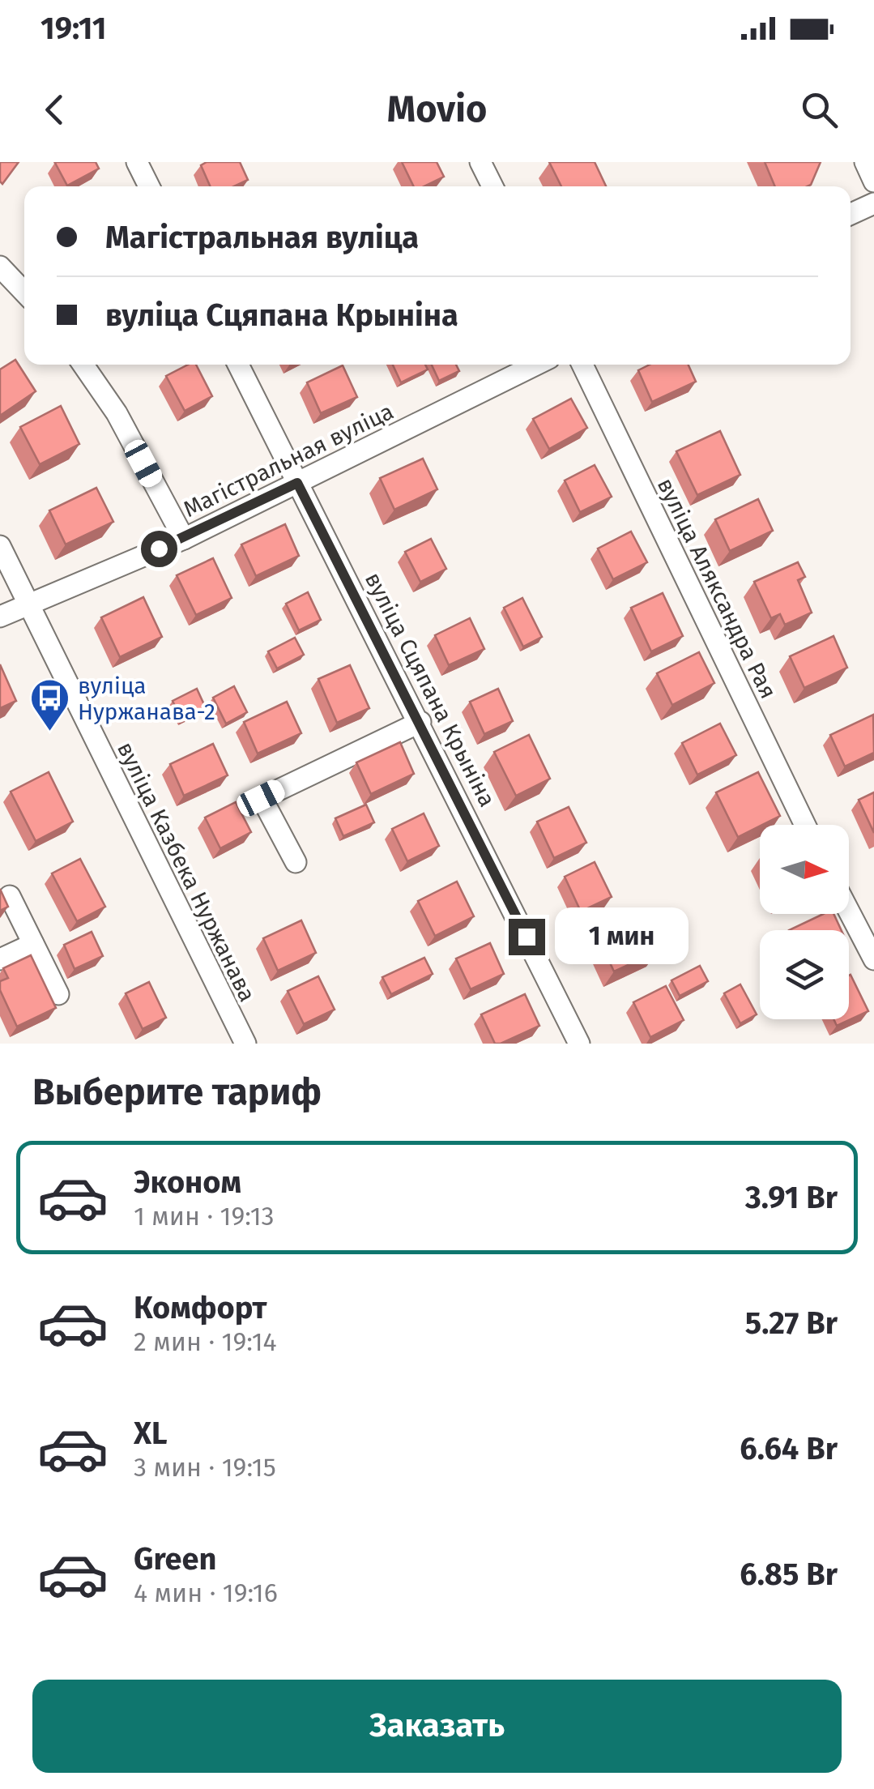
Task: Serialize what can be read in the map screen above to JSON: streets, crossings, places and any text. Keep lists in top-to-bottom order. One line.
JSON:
{"streets":{"street":["Магістральная вуліца","вуліца Аляксандра Рая","вуліца Сцяпана Крыніна","вуліца Казбека Нуржанава"]},"crossings":[["Магістральная вуліца","вуліца Сцяпана Крыніна"],["Магістральная вуліца","вуліца Казбека Нуржанава"]],"places":{"bus stop":["вуліца Нуржанава-2"]},"north":"right","page":{"status":"19:11","header":"Movio","banner":["Магістральная вуліца","вуліца Сцяпана Крыніна"],"bubble":"1 мин","heading":"Выберите тариф","list":[{"name":"Эконом","note":"1 мин · 19:13","value":"3.91 Br"},{"name":"Комфорт","note":"2 мин · 19:14","value":"5.27 Br"},{"name":"XL","note":"3 мин · 19:15","value":"6.64 Br"},{"name":"Green","note":"4 мин · 19:16","value":"6.85 Br"}],"buttons":"Заказать"}}
